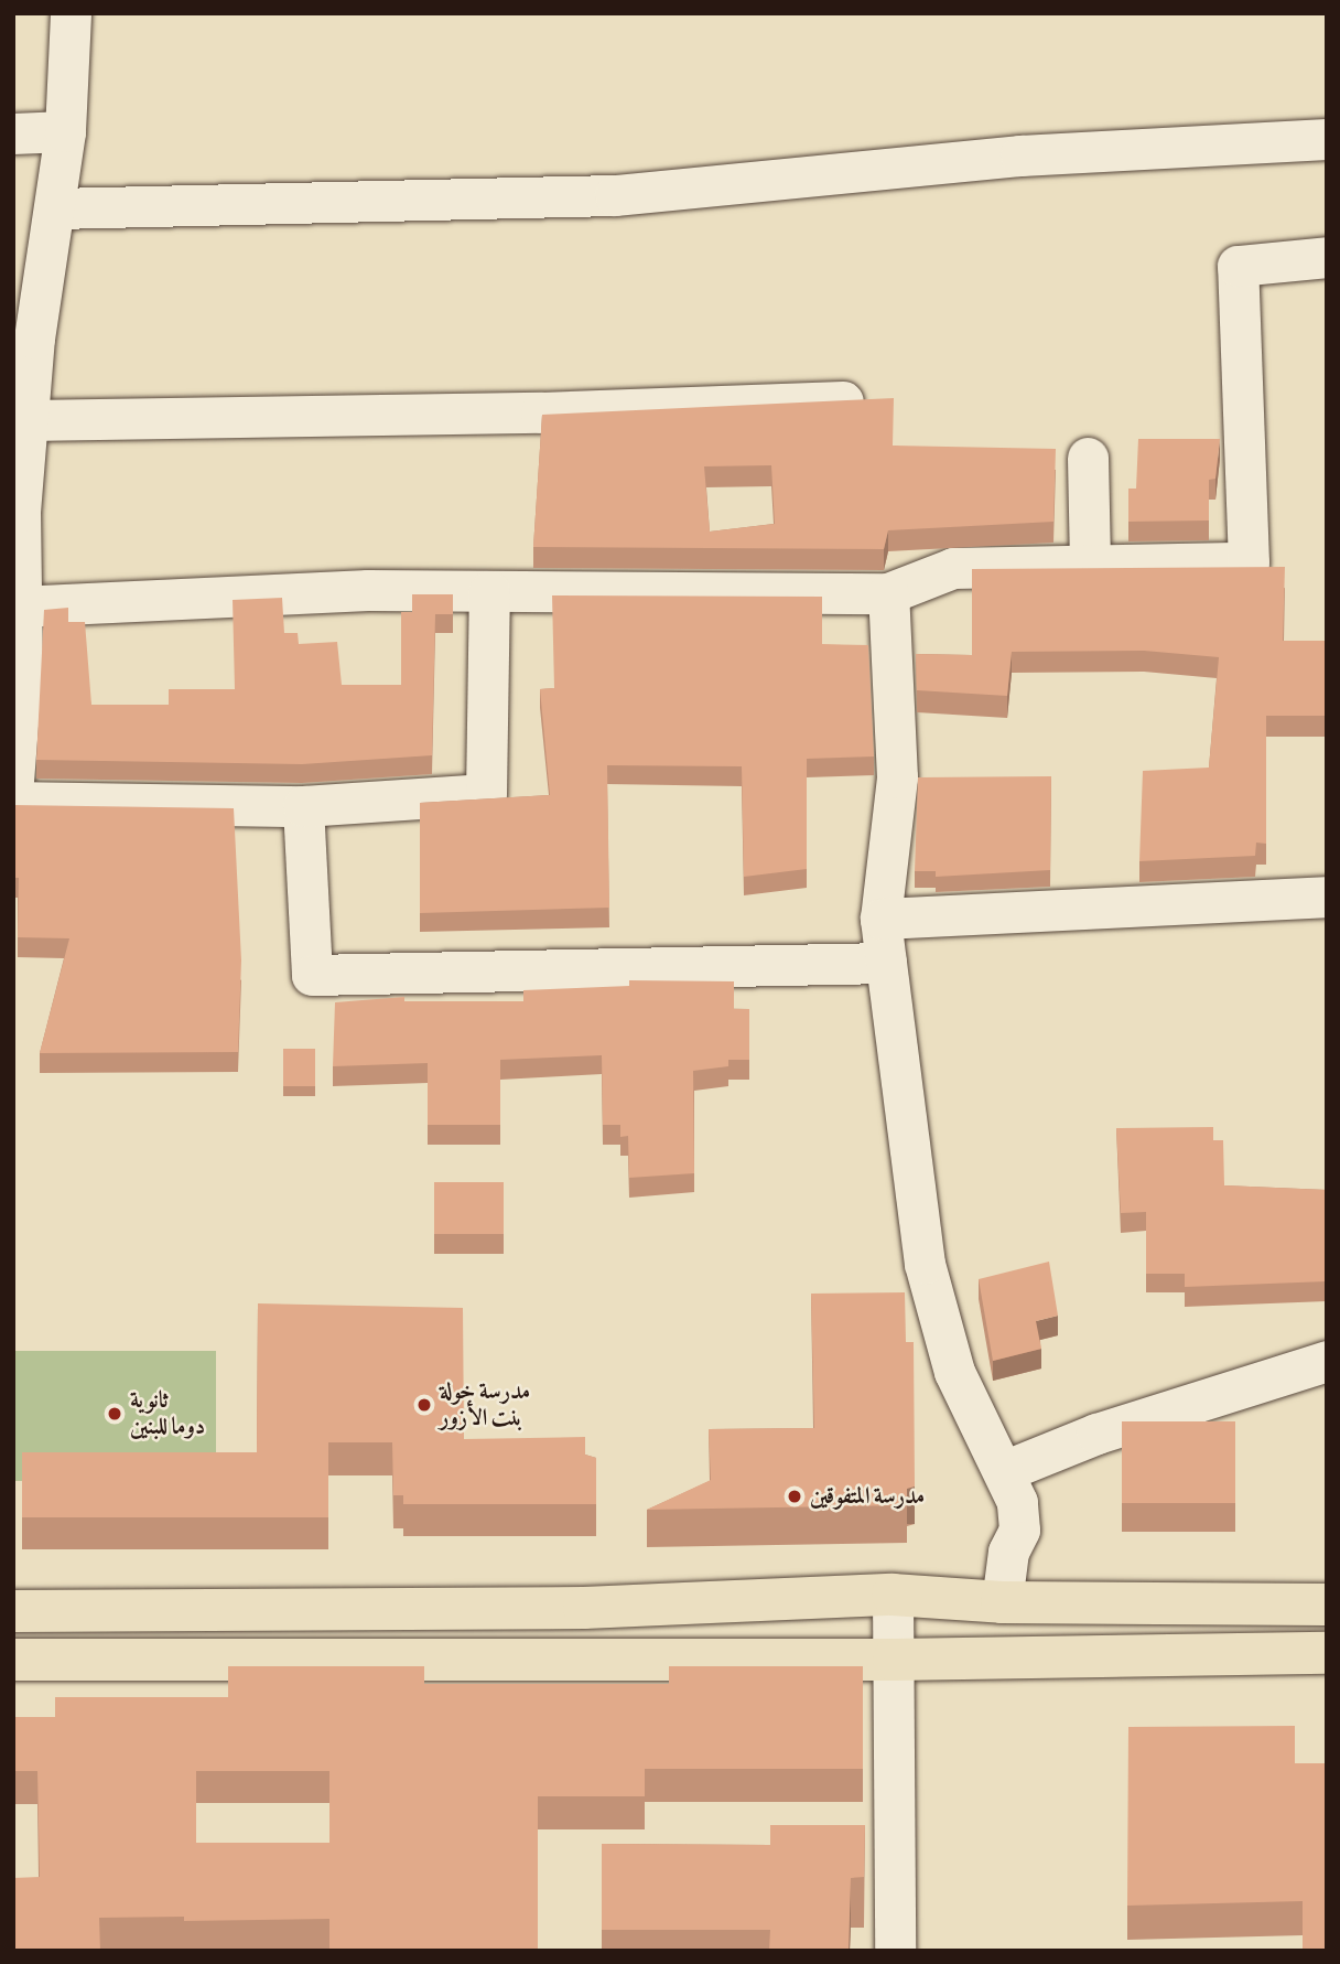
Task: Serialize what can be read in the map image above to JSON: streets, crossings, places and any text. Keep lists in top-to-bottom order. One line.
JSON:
{"places":["مدرسة خولة بنت الأزور","ثانوية دوما للبنين","مدرسة المتفوقين"]}
